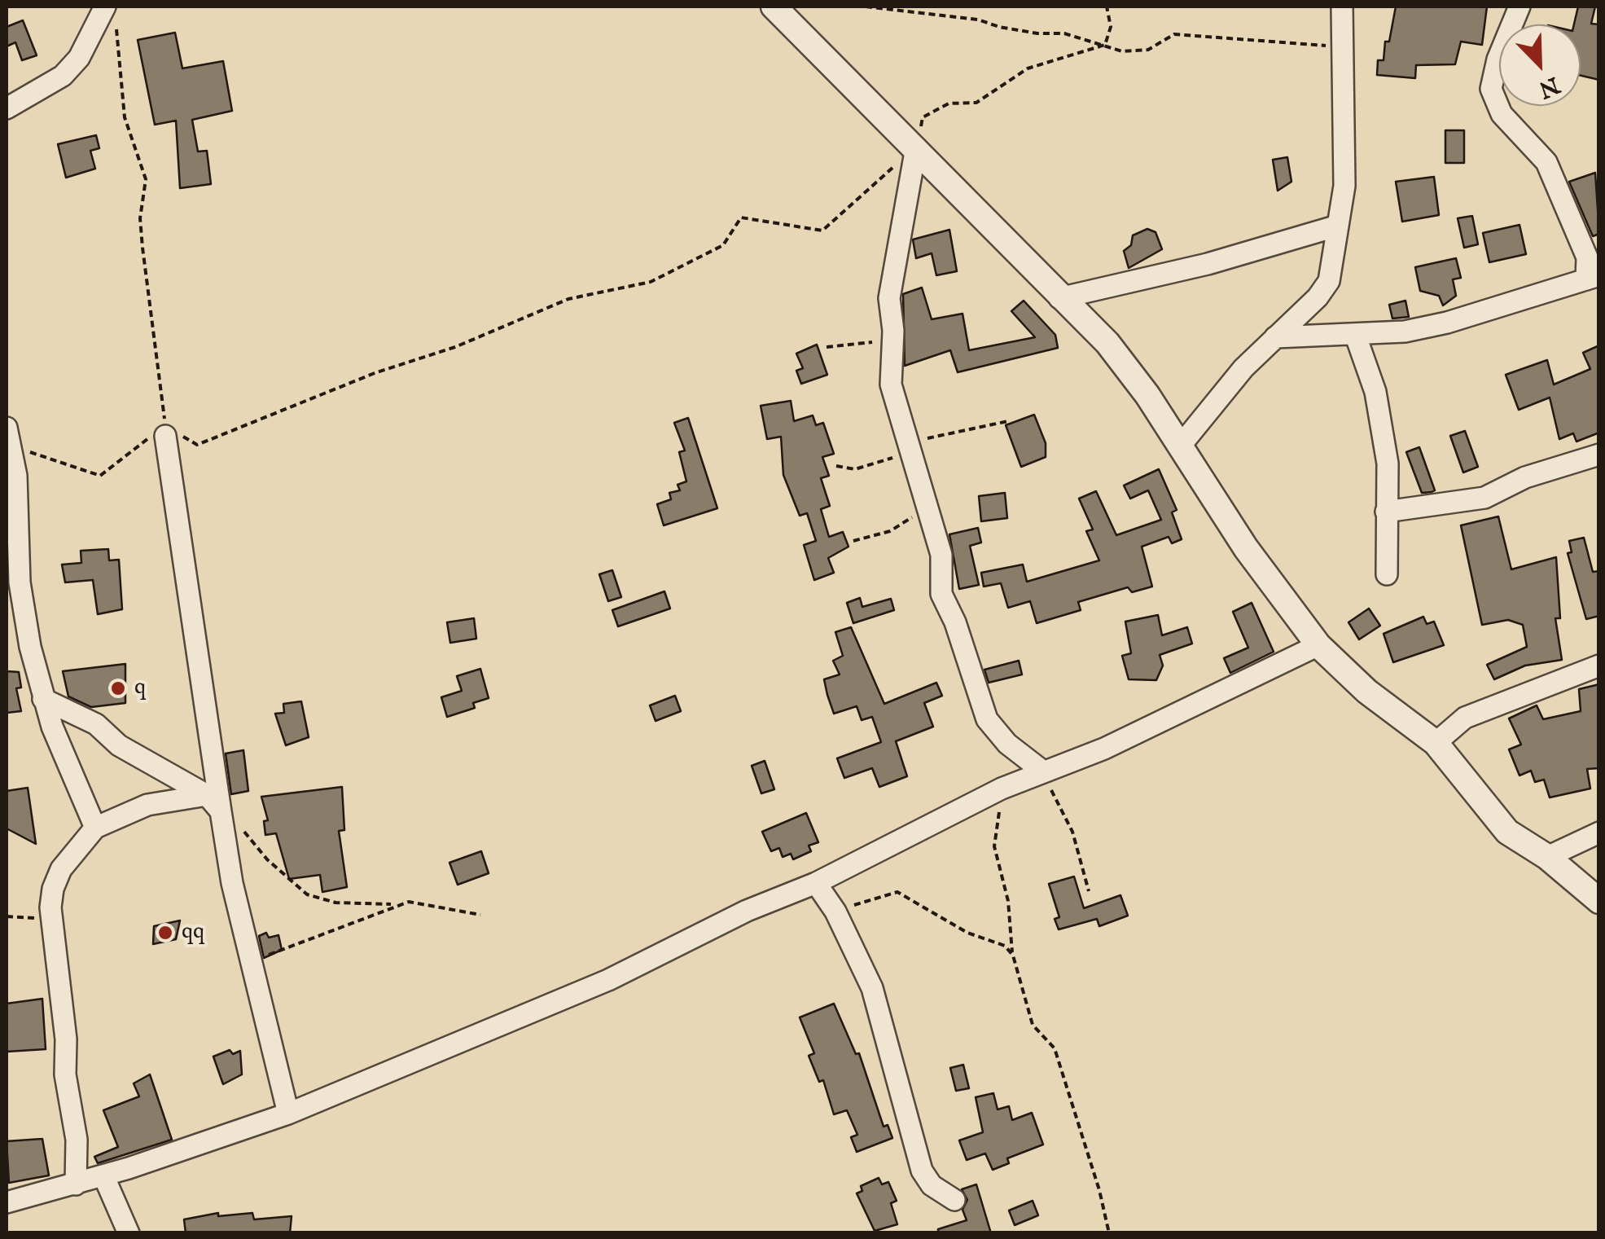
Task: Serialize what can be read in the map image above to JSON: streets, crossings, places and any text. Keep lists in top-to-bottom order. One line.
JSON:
{"places":["q","qq"],"north":"bottom right"}
